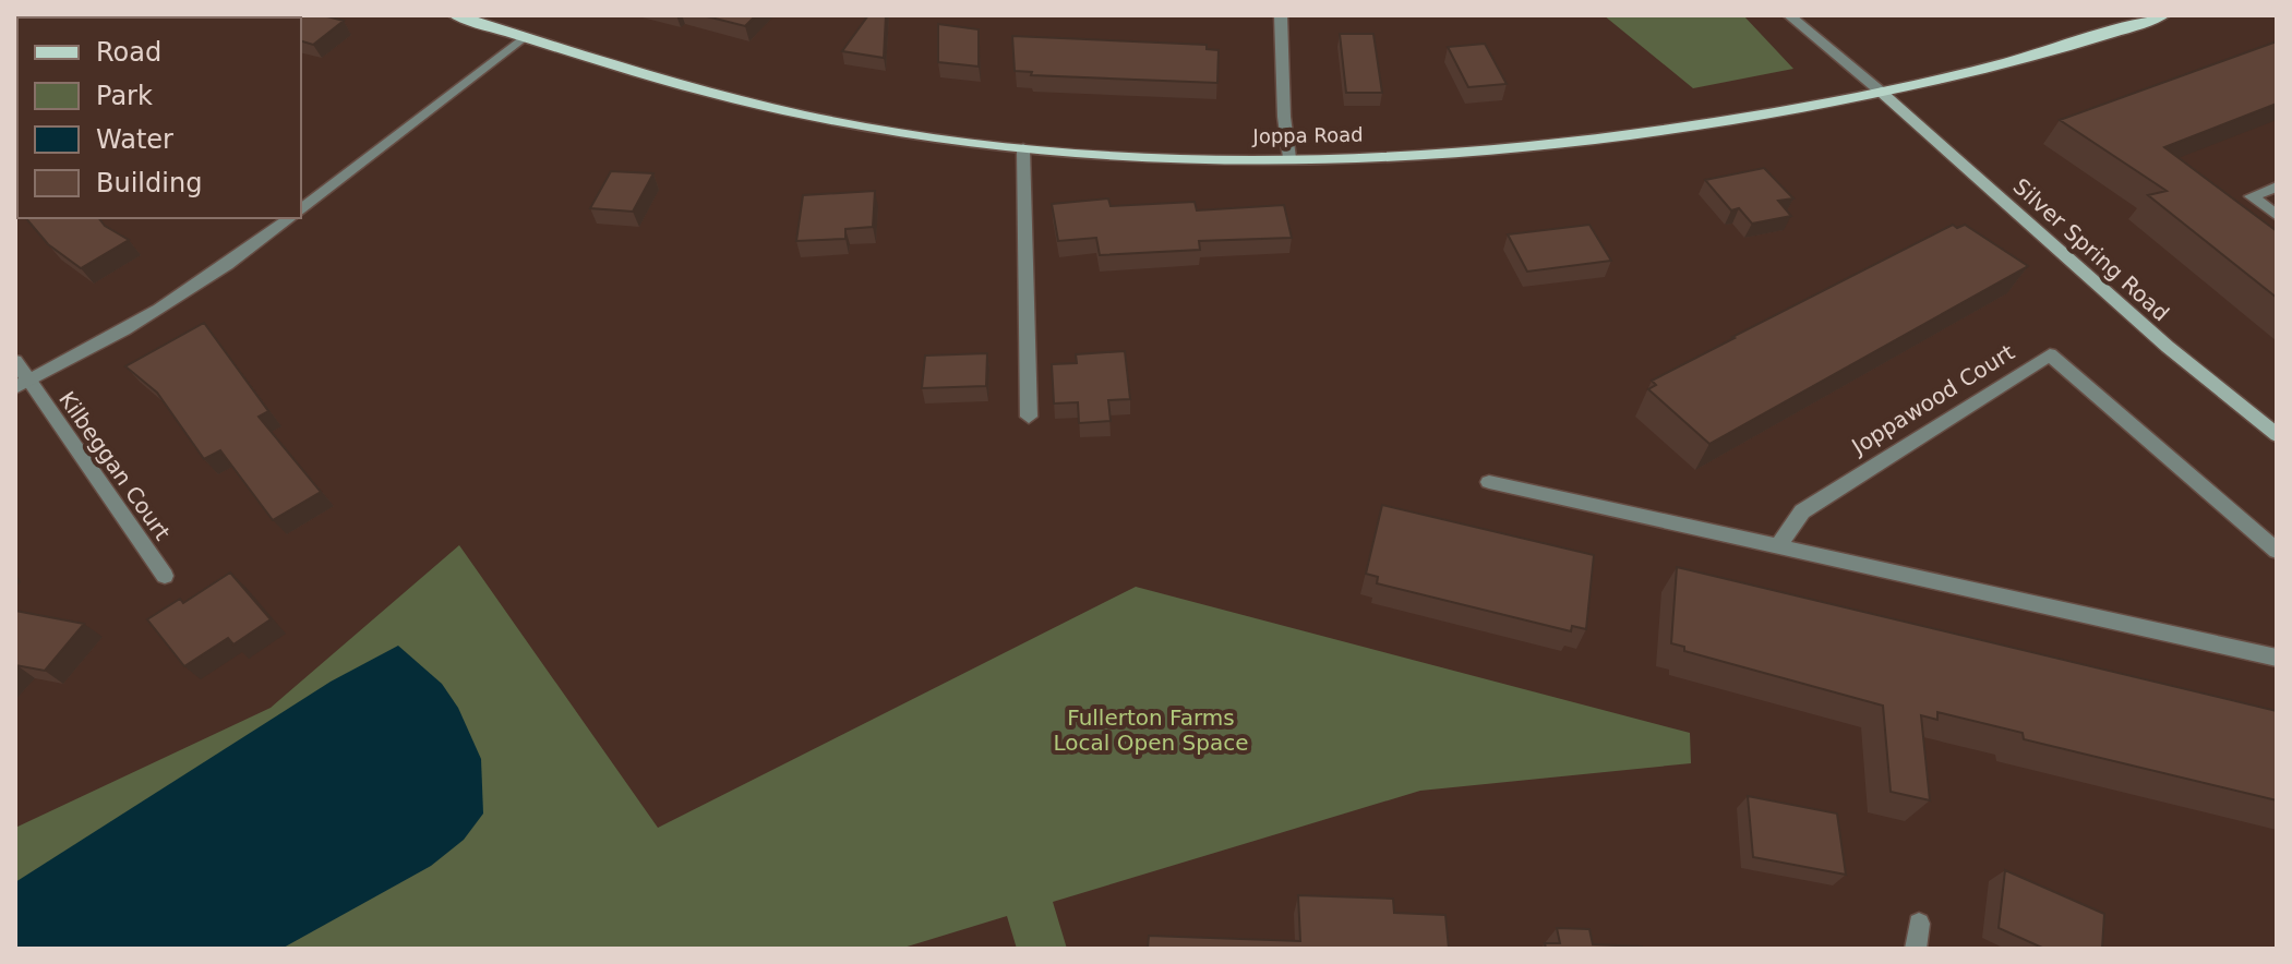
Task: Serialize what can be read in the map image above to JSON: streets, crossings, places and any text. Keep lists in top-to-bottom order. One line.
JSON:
{"streets":{"main road":["Joppa Road","Silver Spring Road"],"street":["Joppawood Court","Kilbeggan Court"]},"crossings":[["Joppa Road","Silver Spring Road"]],"parks":["Fullerton Farms Local Open Space"],"legend":["Road","Park","Water","Building"]}
